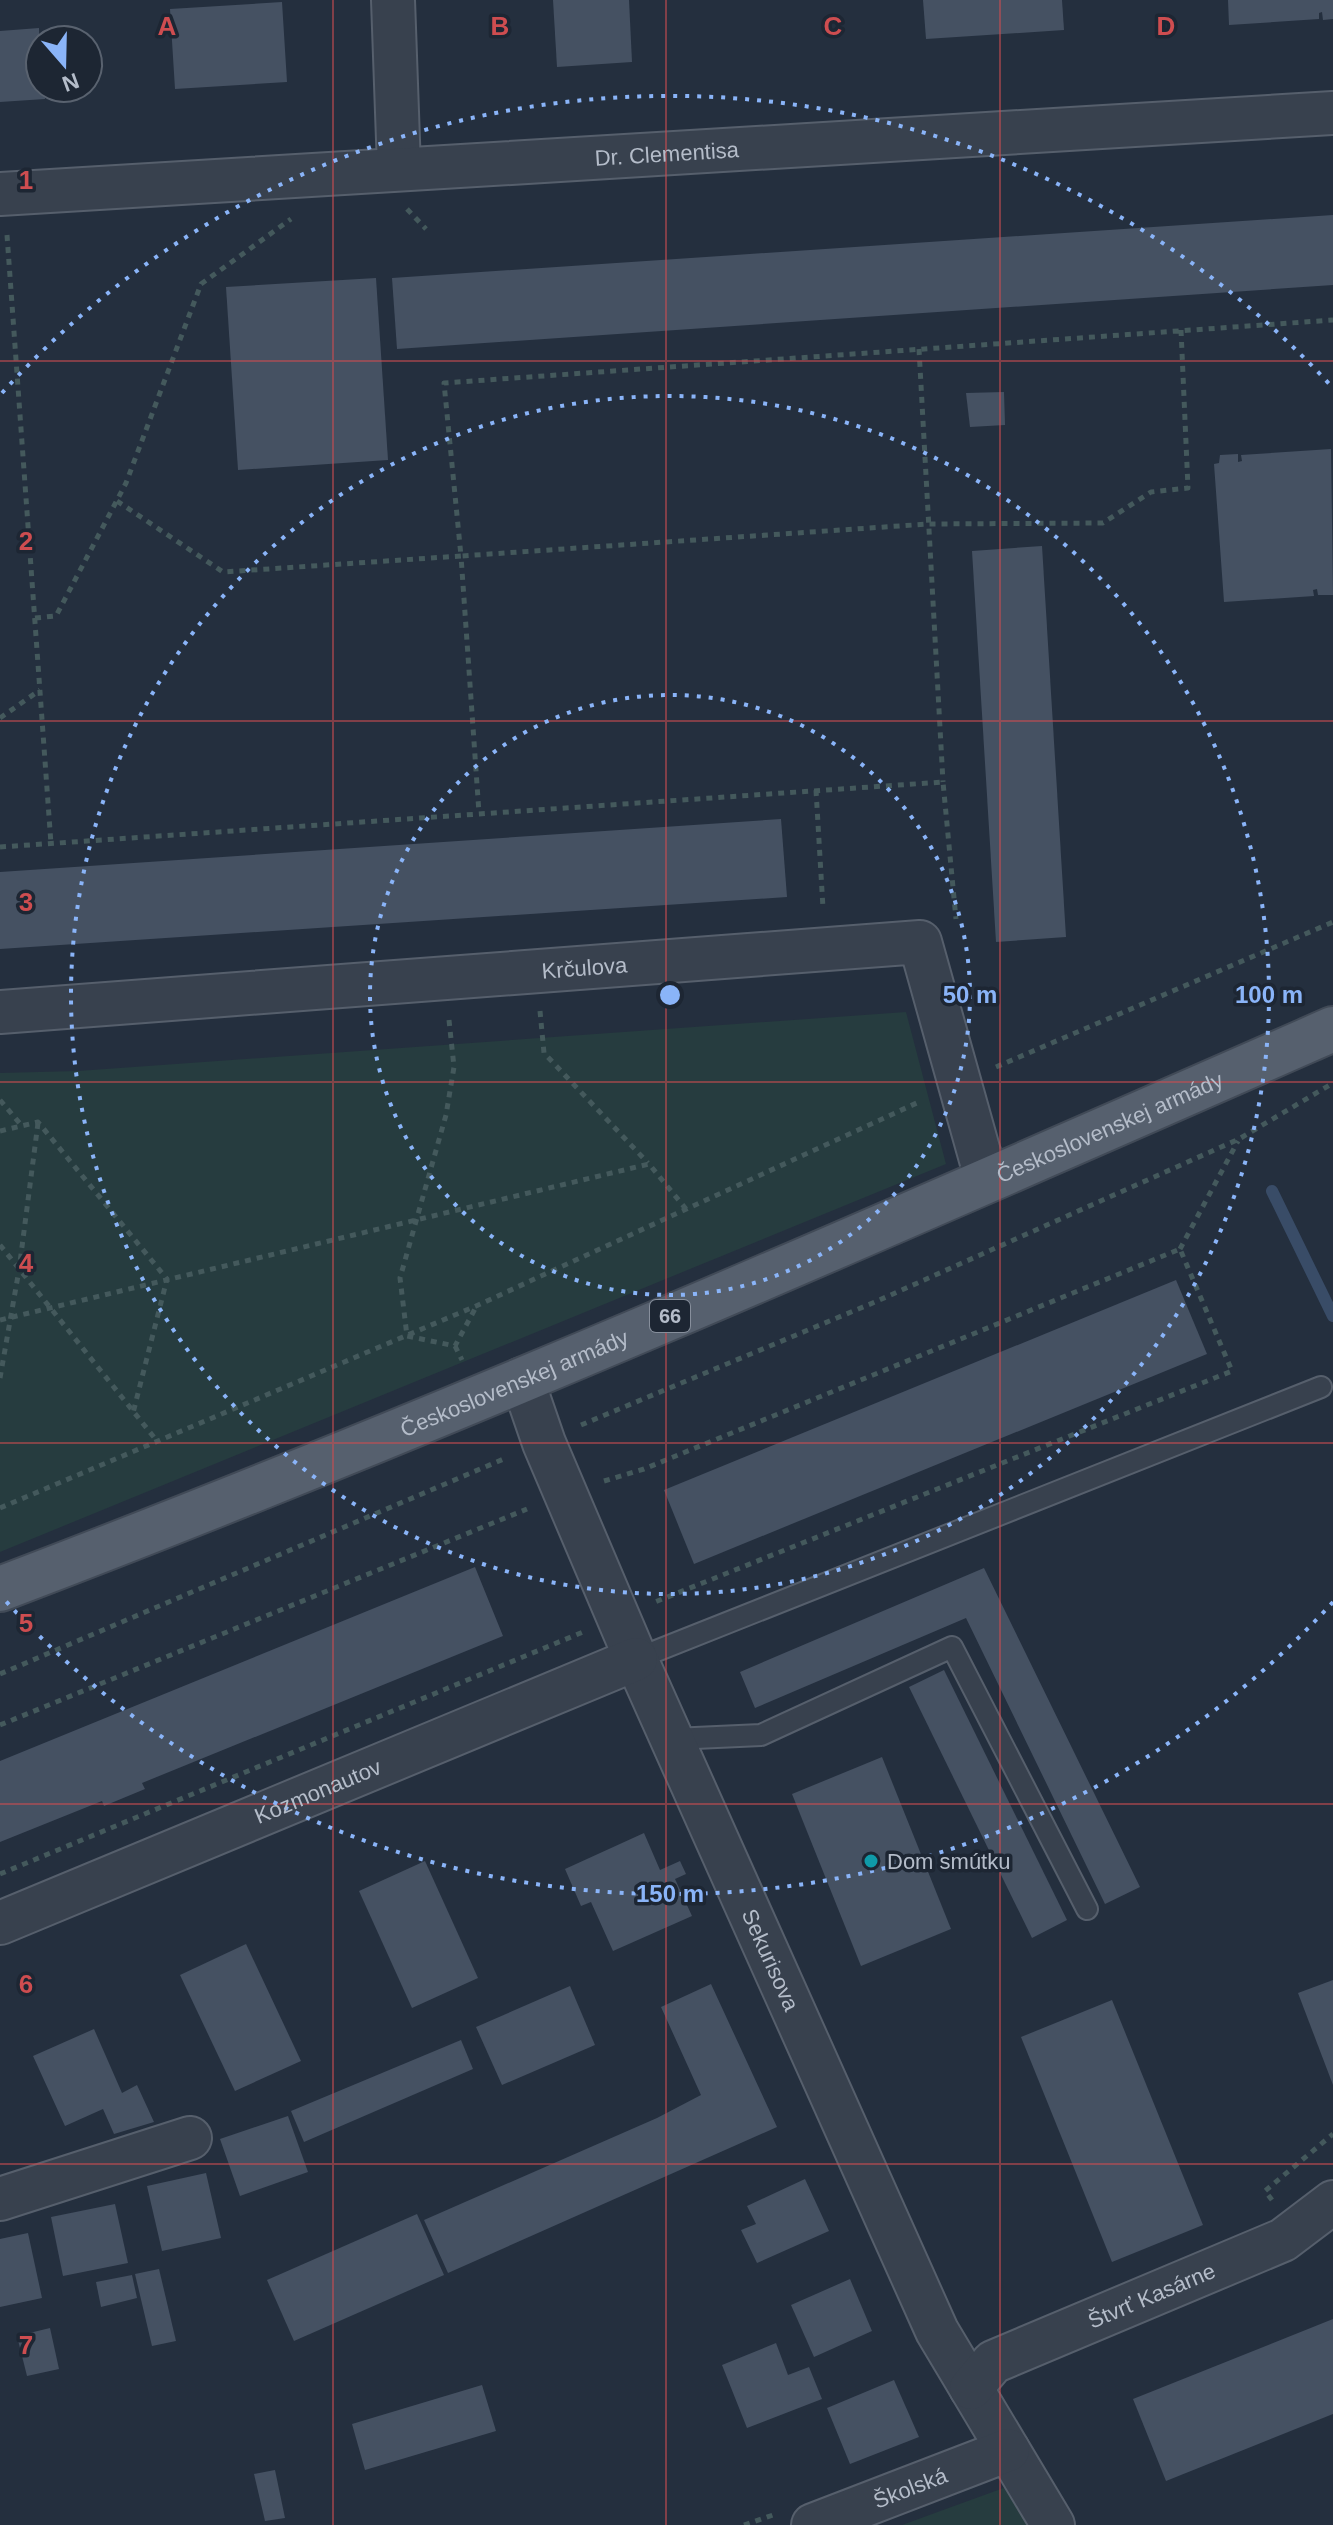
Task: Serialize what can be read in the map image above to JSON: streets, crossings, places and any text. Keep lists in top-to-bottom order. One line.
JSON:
{"streets":{"main road":["Československej armády","66"],"street":["Dr. Clementisa","Krčulova","Kozmonautov","Sekurisova","Štvrť Kasárne","Školská"]},"crossings":[["Krčulova","Československej armády"],["Československej armády","Sekurisova"],["Kozmonautov","Sekurisova"],["Sekurisova","Štvrť Kasárne"],["Sekurisova","Školská"]],"places":["Dom smútku"],"north":"bottom","grid":{"columns":["A","B","C","D"],"rows":["1","2","3","4","5","6","7"]},"rings":["50 m","100 m","150 m"]}
